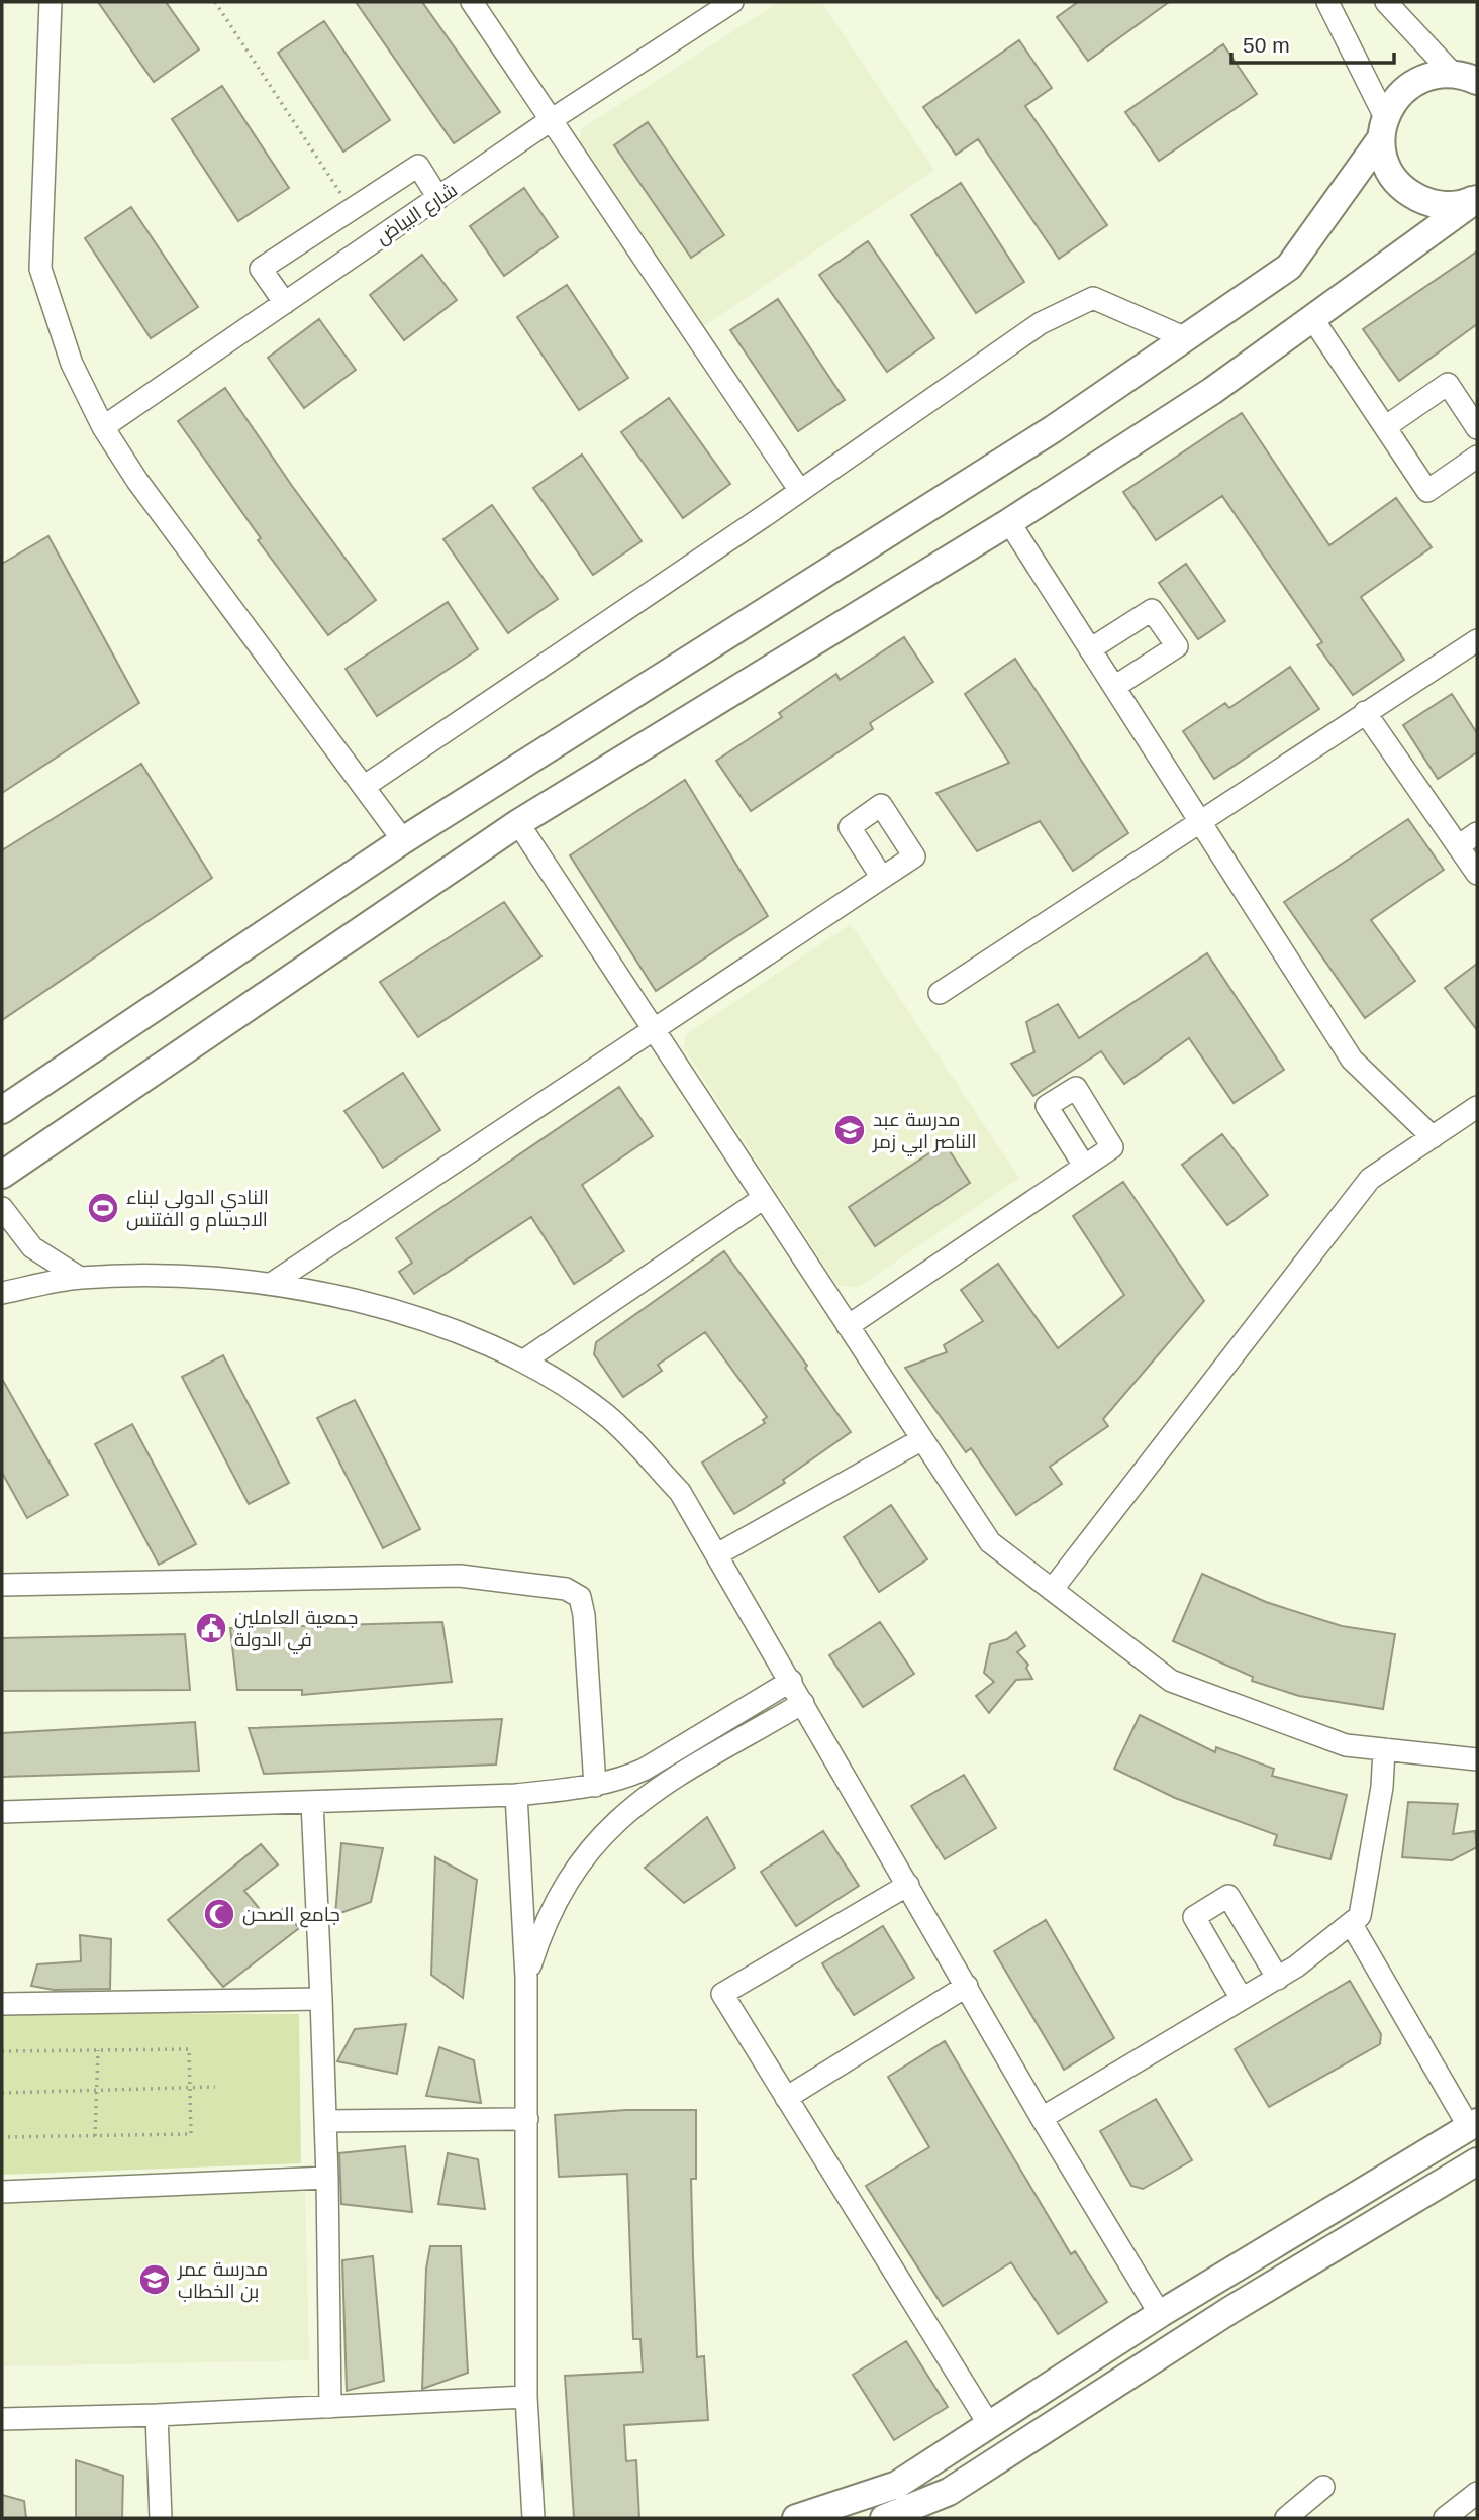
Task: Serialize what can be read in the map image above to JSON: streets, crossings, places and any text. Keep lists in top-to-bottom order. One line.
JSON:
{"streets":{"street":["شارع البياض"]},"places":{"school or university":["مدرسة عبد الناصر ابي زمر","مدرسة عمر بن الخطاب"],"sports":["النادي الدولي لبناء الاجسام و الفتنس"],"public building":["جمعية العاملين في الدولة"],"mosque":["جامع الصحن"]},"scale_bar":"50 m"}
